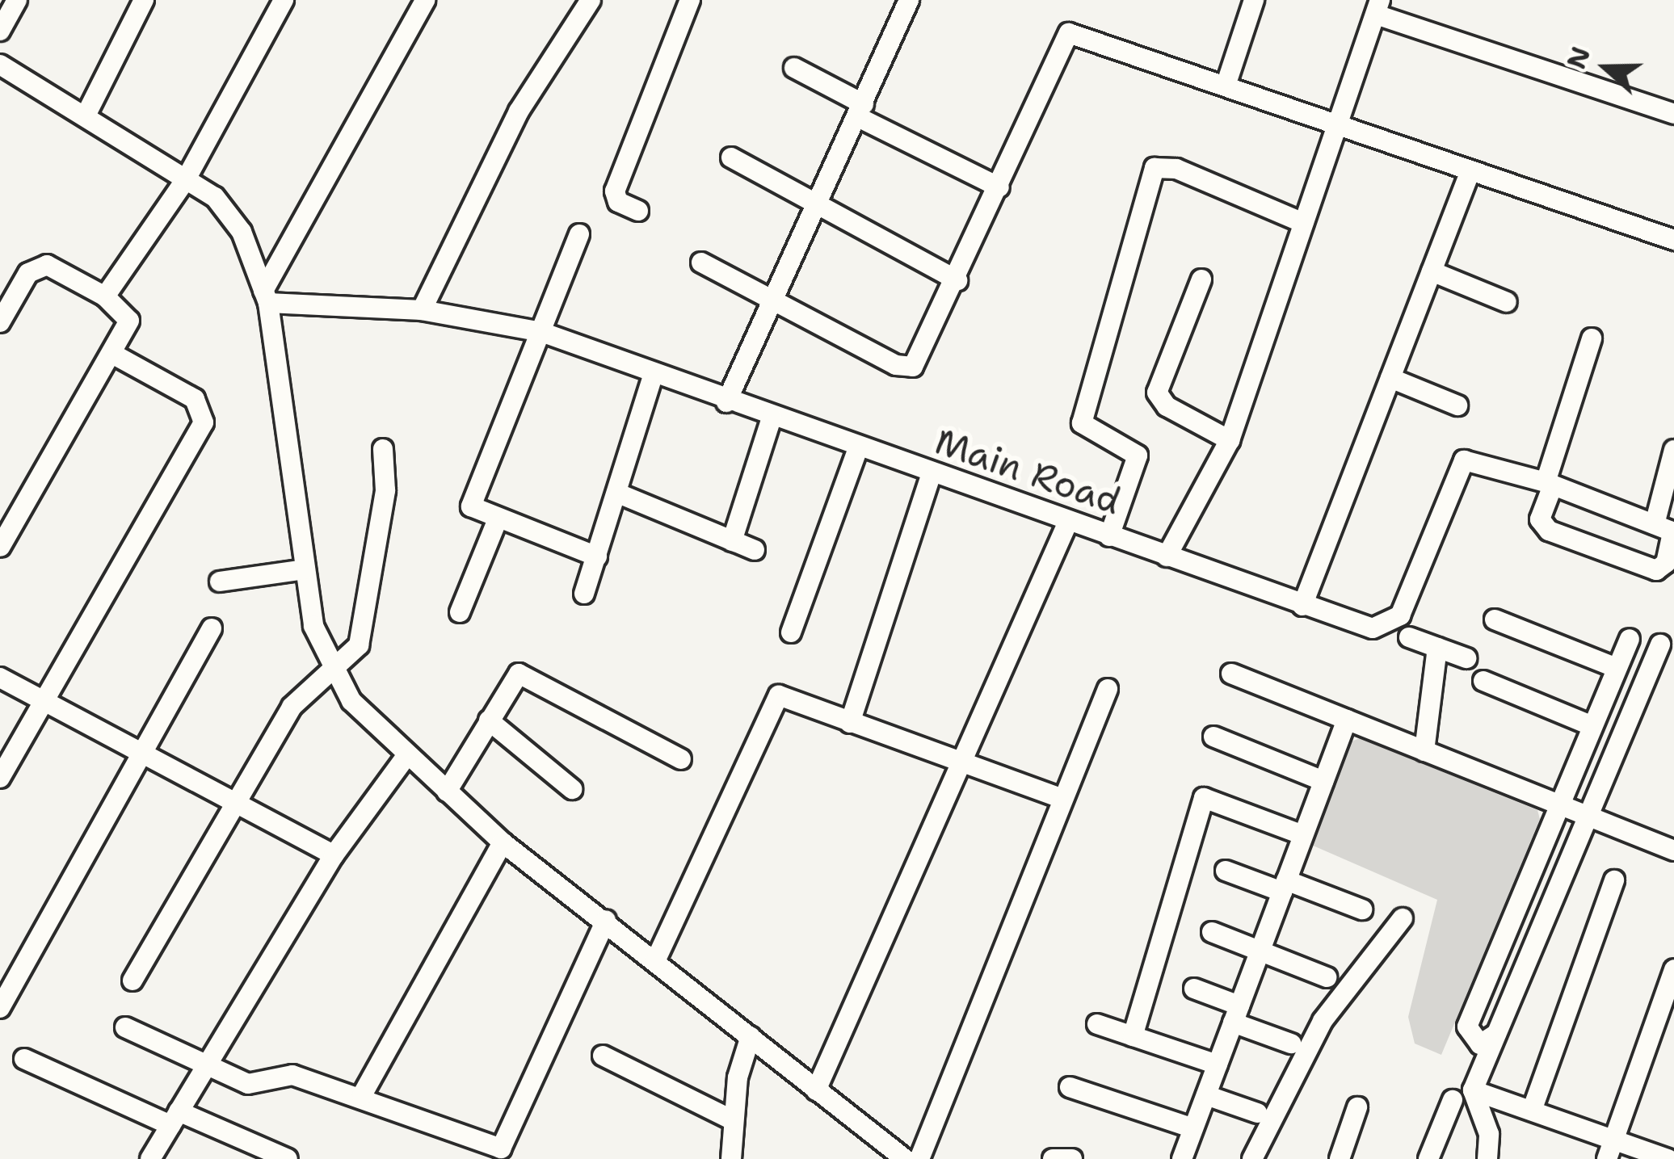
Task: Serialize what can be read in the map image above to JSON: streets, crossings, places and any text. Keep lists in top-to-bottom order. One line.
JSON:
{"streets":{"street":["Main Road"]},"north":"left"}
